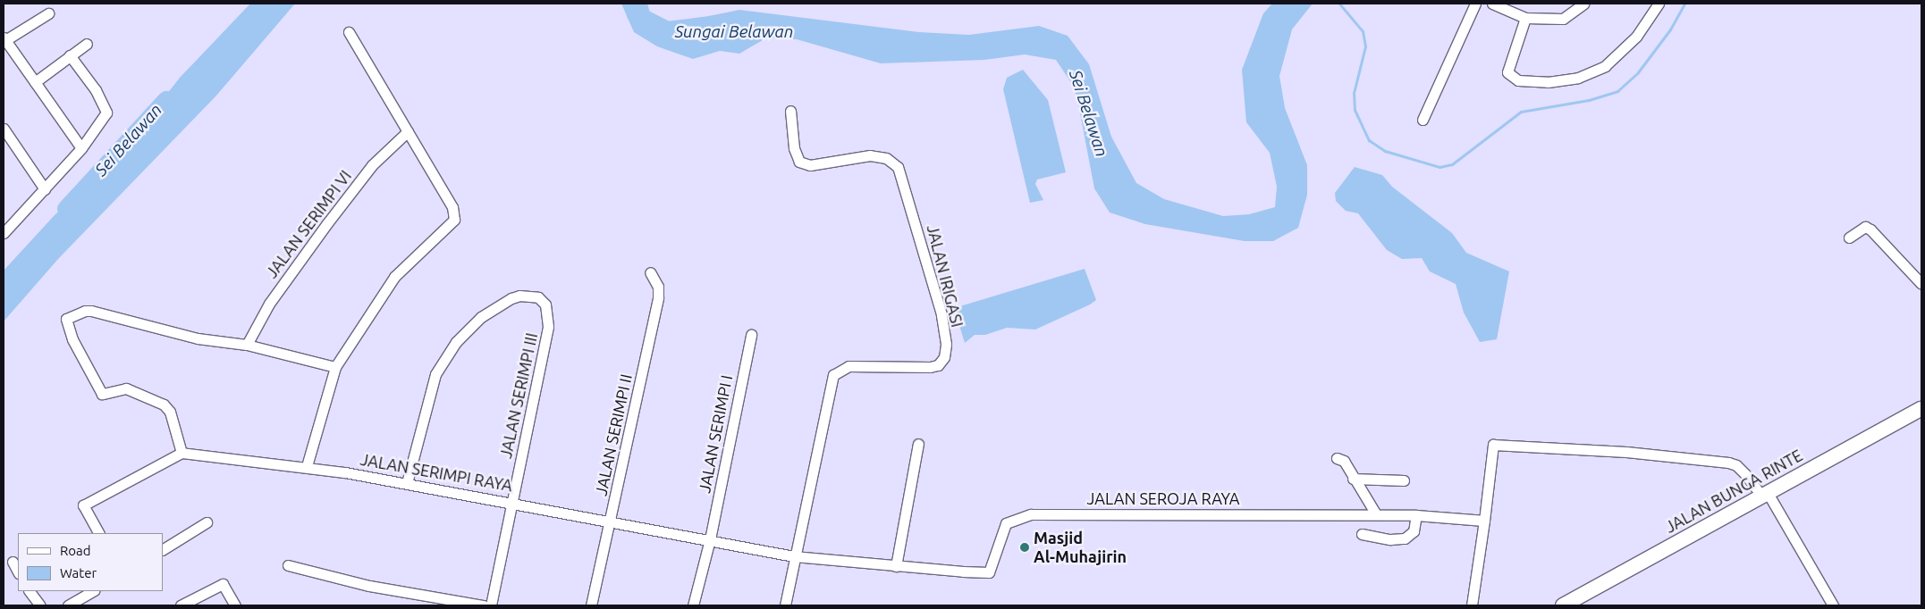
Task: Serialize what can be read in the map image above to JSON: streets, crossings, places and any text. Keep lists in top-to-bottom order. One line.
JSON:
{"streets":{"street":["JALAN SERIMPI VI","JALAN IRIGASI","JALAN SERIMPI III","JALAN SERIMPI I","JALAN SERIMPI II","JALAN SERIMPI RAYA","JALAN BUNGA RINTE","JALAN SEROJA RAYA"]},"crossings":[["JALAN IRIGASI","JALAN SERIMPI RAYA"],["JALAN IRIGASI","JALAN SEROJA RAYA"],["JALAN SERIMPI III","JALAN SERIMPI RAYA"],["JALAN SERIMPI I","JALAN SERIMPI RAYA"],["JALAN SERIMPI II","JALAN SERIMPI RAYA"],["JALAN SERIMPI RAYA","JALAN SEROJA RAYA"]],"water":["Sungai Belawan","Sei Belawan"],"places":["Masjid Al-Muhajirin"],"legend":["Road","Water"]}
